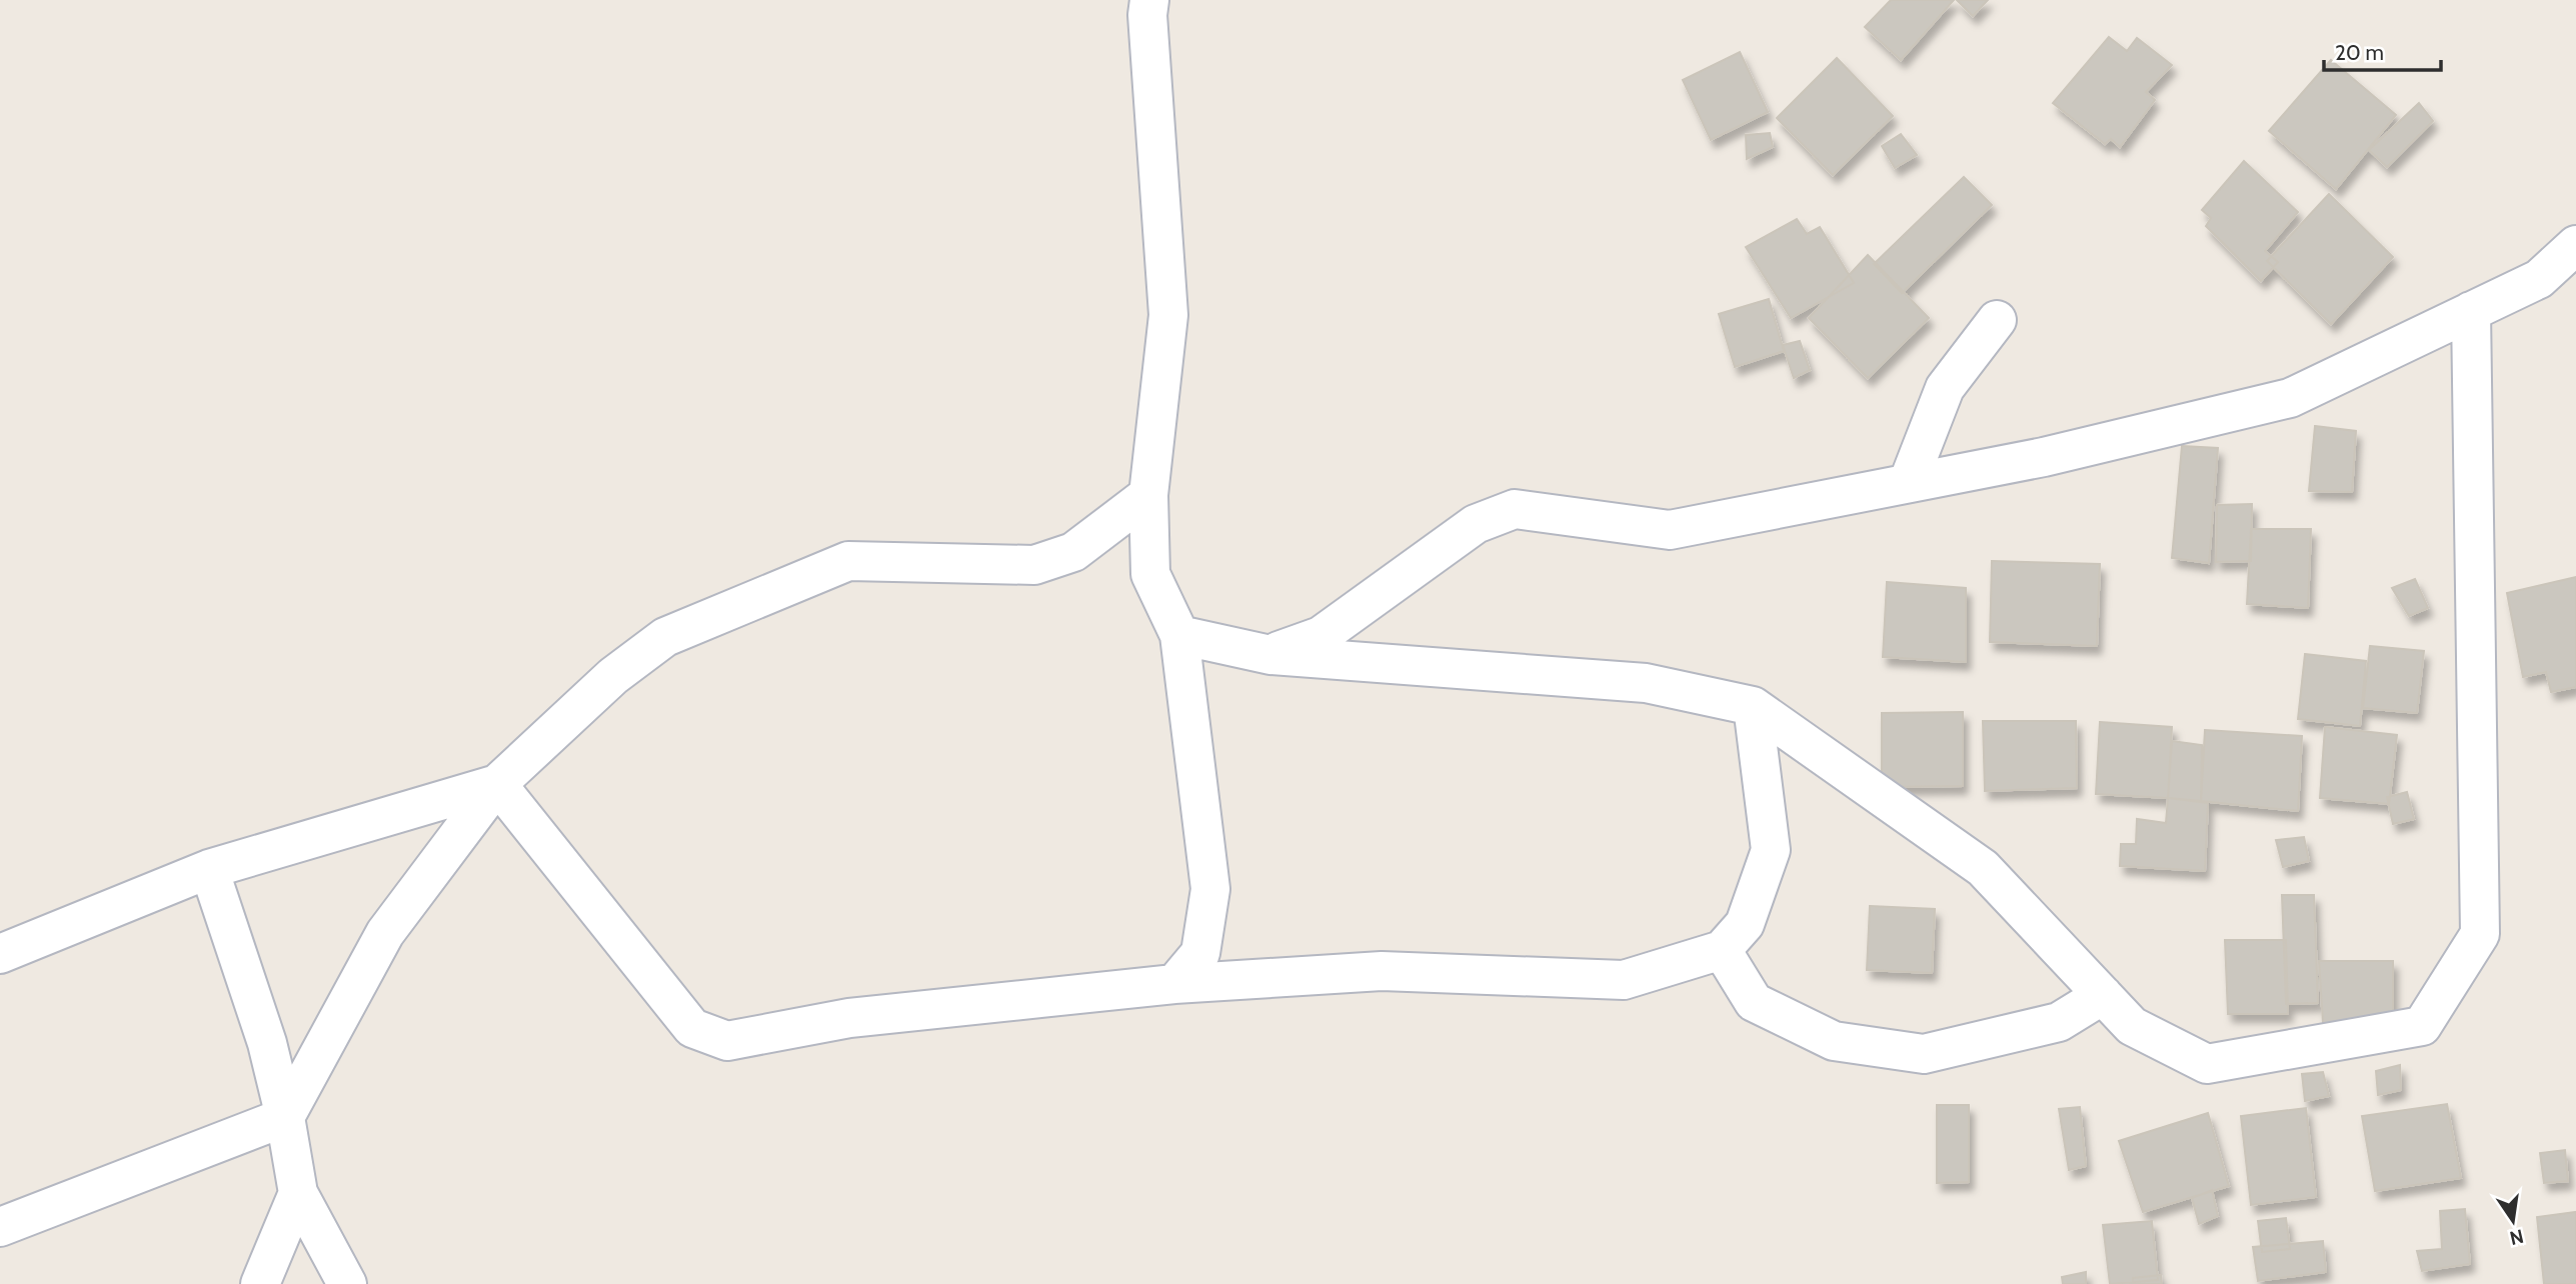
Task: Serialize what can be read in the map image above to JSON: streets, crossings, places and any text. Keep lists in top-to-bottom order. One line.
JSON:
{"scale_bar":"20 m","north":"bottom"}
